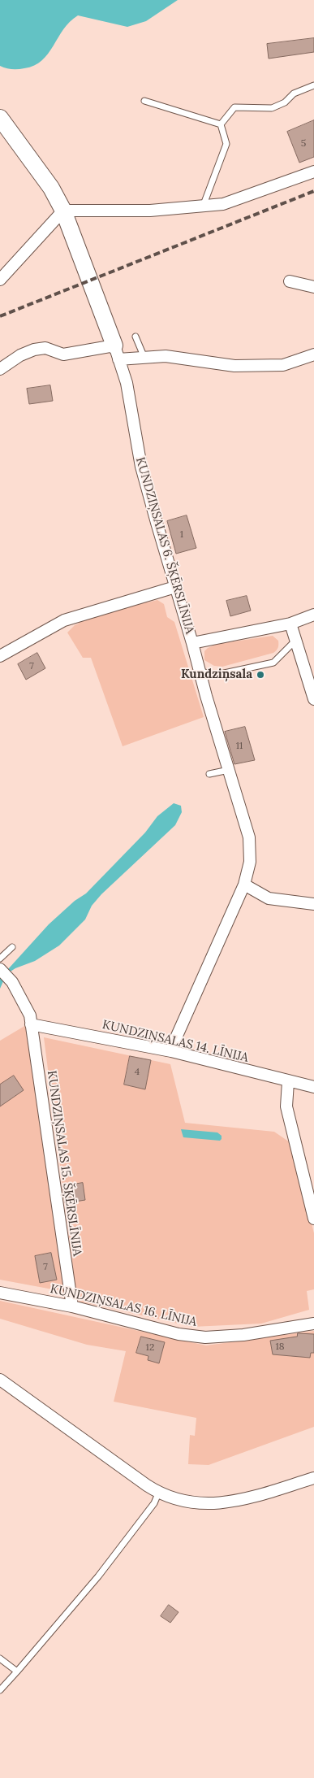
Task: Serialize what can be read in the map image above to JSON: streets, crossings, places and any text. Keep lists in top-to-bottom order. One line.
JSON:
{"streets":{"street":["KUNDZIŅSALAS 6. ŠĶĒRSLĪNIJA","KUNDZIŅSALAS 14. LĪNIJA","KUNDZIŅSALAS 15. ŠĶĒRSLĪNIJA","KUNDZIŅSALAS 16. LĪNIJA"]},"crossings":[["KUNDZIŅSALAS 6. ŠĶĒRSLĪNIJA","KUNDZIŅSALAS 14. LĪNIJA"],["KUNDZIŅSALAS 14. LĪNIJA","KUNDZIŅSALAS 15. ŠĶĒRSLĪNIJA"],["KUNDZIŅSALAS 15. ŠĶĒRSLĪNIJA","KUNDZIŅSALAS 16. LĪNIJA"]],"places":["Kundziņsala"],"house_numbers":["5","1","7","11","4","7","18","12"]}
